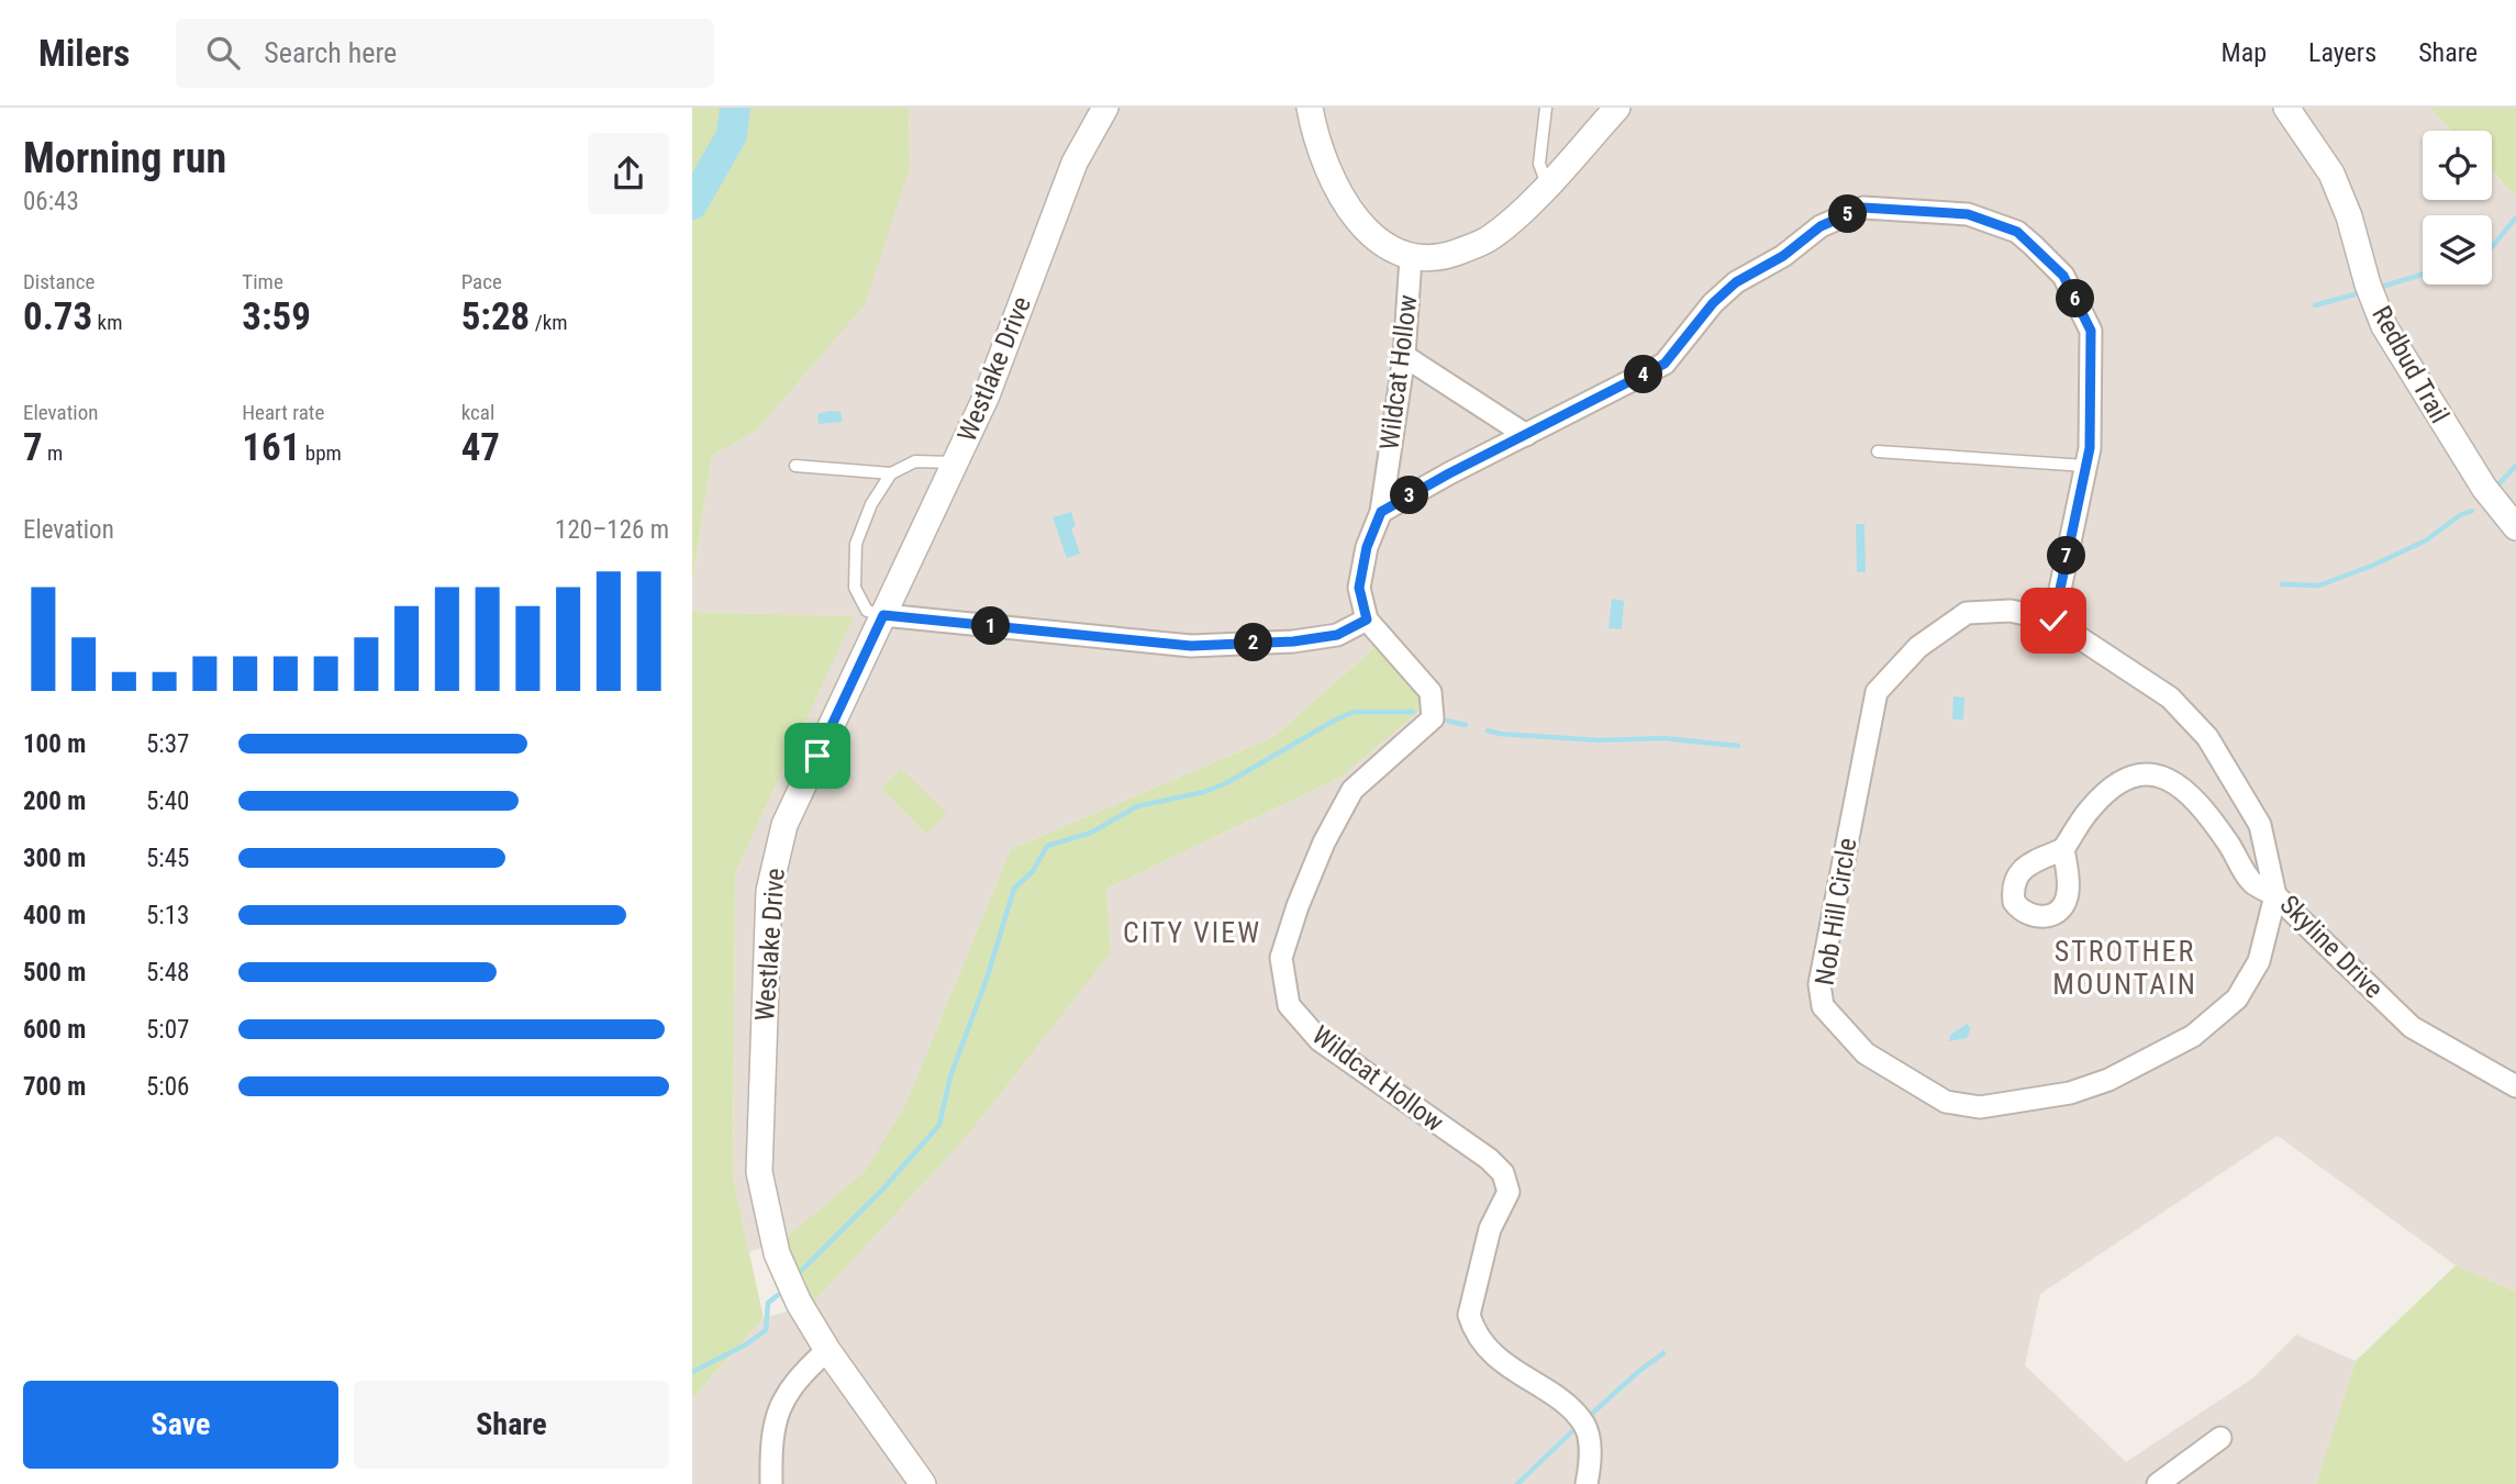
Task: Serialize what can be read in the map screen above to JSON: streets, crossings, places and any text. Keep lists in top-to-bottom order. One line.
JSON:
{"streets":{"street":["Redbud Trail","Westlake Drive","Wildcat Hollow","Nob Hill Circle","Skyline Drive"]},"crossings":[["Nob Hill Circle","Skyline Drive"]],"districts":["CITY VIEW","STROTHER MOUNTAIN"],"page":{"header":"Milers","search":"Search here","nav":["Map","Layers","Share"],"heading":["Morning run","06:43"],"pins":["5","6","4","3","7","1","2"],"stats":[["Distance","0.73 km"],["Time","3:59"],["Pace","5:28 /km"],["Elevation","7 m"],["Heart rate","161 bpm"],["kcal","47"]],"chart":["Elevation","120–126 m"],"list":[{"name":"100 m","note":"5:37"},{"name":"200 m","note":"5:40"},{"name":"300 m","note":"5:45"},{"name":"400 m","note":"5:13"},{"name":"500 m","note":"5:48"},{"name":"600 m","note":"5:07"},{"name":"700 m","note":"5:06"}],"buttons":["Save","Share"]}}
